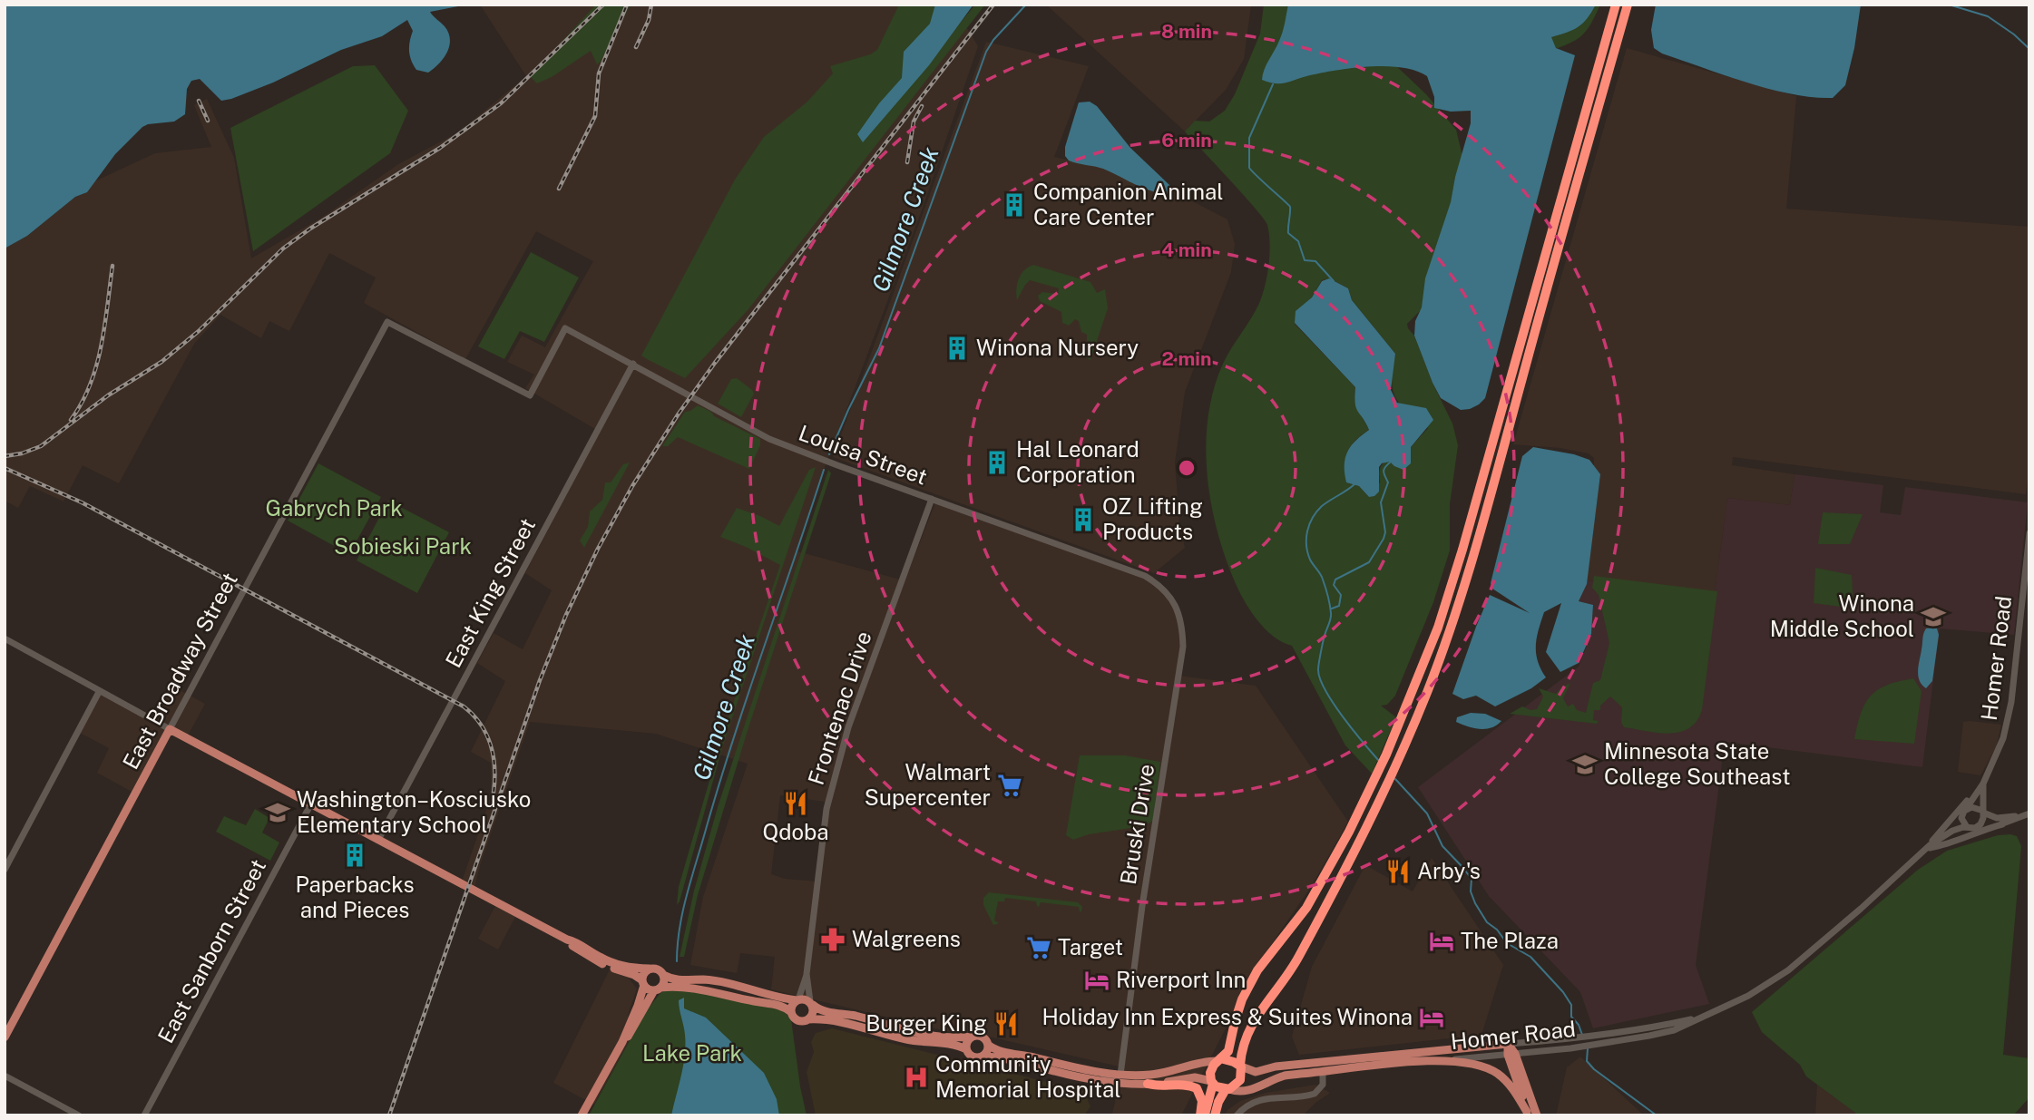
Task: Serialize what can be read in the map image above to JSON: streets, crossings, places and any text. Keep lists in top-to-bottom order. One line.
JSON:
{"streets":{"main road":["Homer Road","East Broadway Street"],"street":["Louisa Street","East King Street","Frontenac Drive","Bruski Drive","East Sanborn Street"]},"crossings":[["Louisa Street","East King Street"],["Louisa Street","East Broadway Street"],["Louisa Street","Frontenac Drive"],["Louisa Street","Bruski Drive"]],"water":["Gilmore Creek"],"parks":["Gabrych Park","Sobieski Park","Lake Park"],"places":{"building":["Companion Animal Care Center","Winona Nursery","Hal Leonard Corporation","OZ Lifting Products","Paperbacks and Pieces"],"school or university":["Winona Middle School","Minnesota State College Southeast","Washington–Kosciusko Elementary School"],"supermarket":["Walmart Supercenter","Target"],"restaurant":["Qdoba","Arby's","Burger King"],"pharmacy":["Walgreens"],"hotel":["The Plaza","Riverport Inn","Holiday Inn Express & Suites Winona"],"hospital":["Community Memorial Hospital"]},"rings":["8 min","6 min","4 min","2 min"]}
